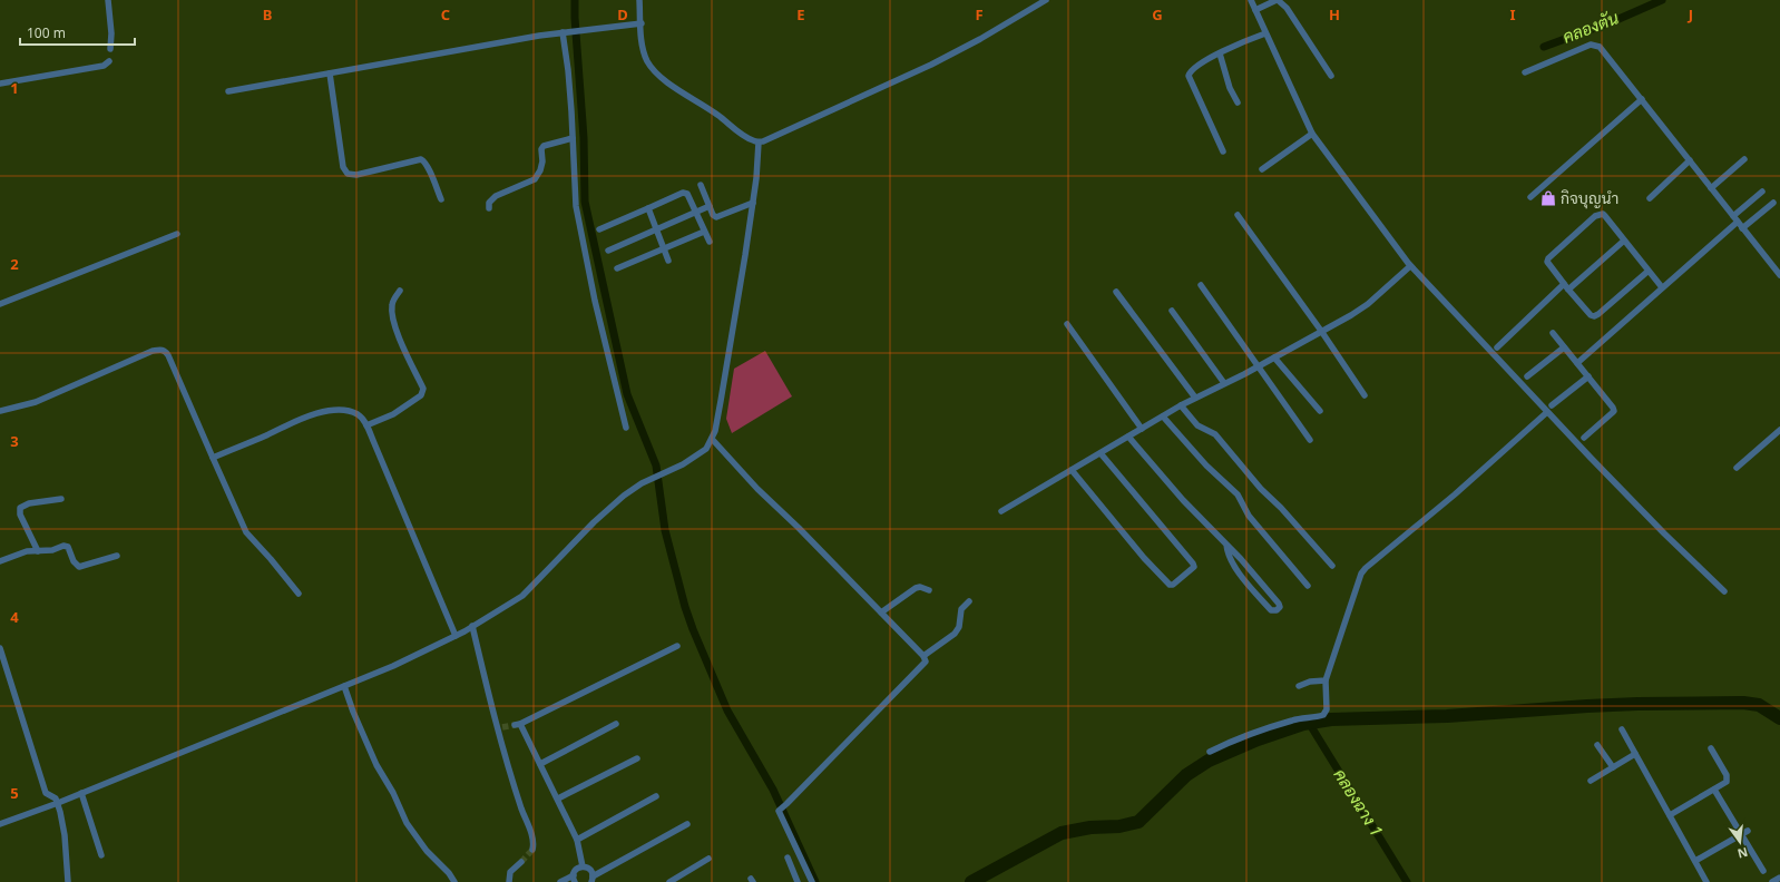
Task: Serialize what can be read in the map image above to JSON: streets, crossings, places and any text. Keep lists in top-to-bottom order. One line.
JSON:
{"water":["คลองตัน","คลองฉาง 1"],"places":{"shop":["กิจบุญนำ"]},"scale_bar":"100 m","north":"bottom","grid":{"columns":["B","C","D","E","F","G","H","I","J"],"rows":["1","2","3","4","5"]}}
